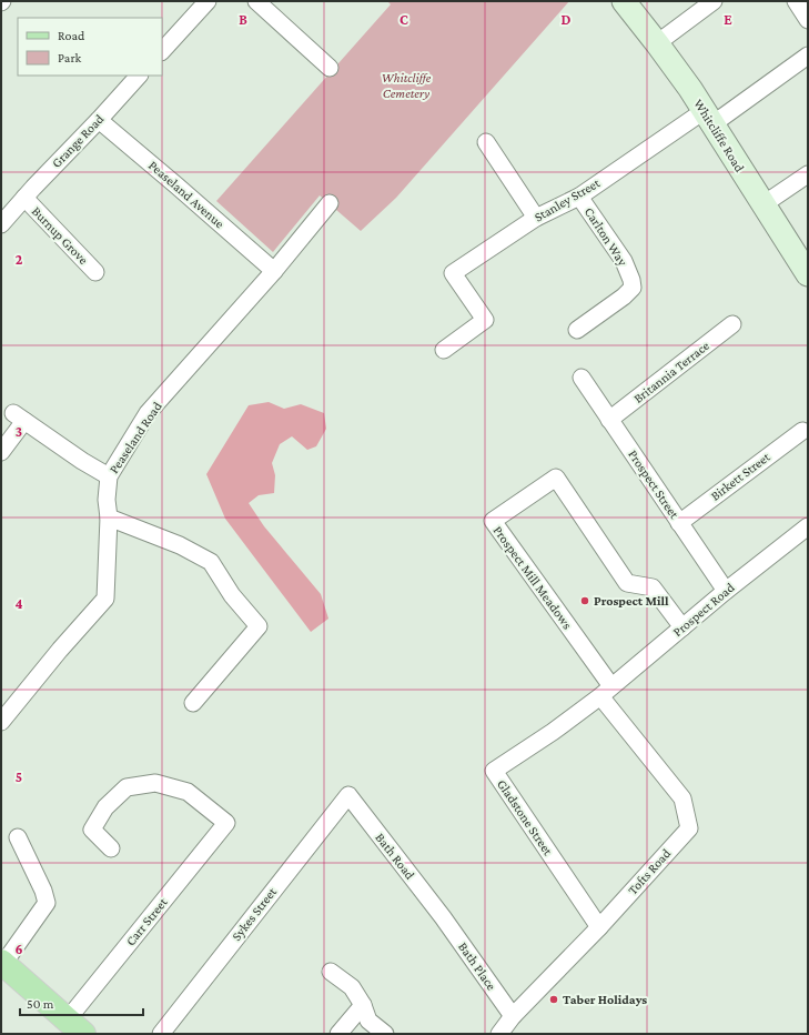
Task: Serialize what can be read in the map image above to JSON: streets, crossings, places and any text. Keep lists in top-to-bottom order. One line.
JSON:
{"streets":{"main road":["Whitcliffe Road"],"street":["Grange Road","Peaseland Avenue","Stanley Street","Burnup Grove","Carlton Way","Britannia Terrace","Peaseland Road","Birkett Street","Prospect Street","Prospect Mill Meadows","Prospect Road","Gladstone Street","Bath Road","Tofts Road","Sykes Street","Carr Street","Bath Place"]},"crossings":[["Whitcliffe Road","Stanley Street"],["Grange Road","Peaseland Avenue"],["Grange Road","Burnup Grove"],["Peaseland Avenue","Peaseland Road"],["Stanley Street","Carlton Way"],["Britannia Terrace","Prospect Street"],["Birkett Street","Prospect Street"],["Prospect Street","Prospect Road"],["Prospect Mill Meadows","Prospect Road"],["Prospect Mill Meadows","Gladstone Street"],["Prospect Mill Meadows","Tofts Road"],["Prospect Road","Gladstone Street"],["Prospect Road","Tofts Road"],["Gladstone Street","Tofts Road"],["Bath Road","Sykes Street"],["Bath Road","Bath Place"],["Tofts Road","Bath Place"]],"parks":["Whitcliffe Cemetery"],"places":["Prospect Mill","Taber Holidays"],"legend":["Road","Park"],"scale_bar":"50 m","grid":{"columns":["B","C","D","E"],"rows":["2","3","4","5","6"]}}
